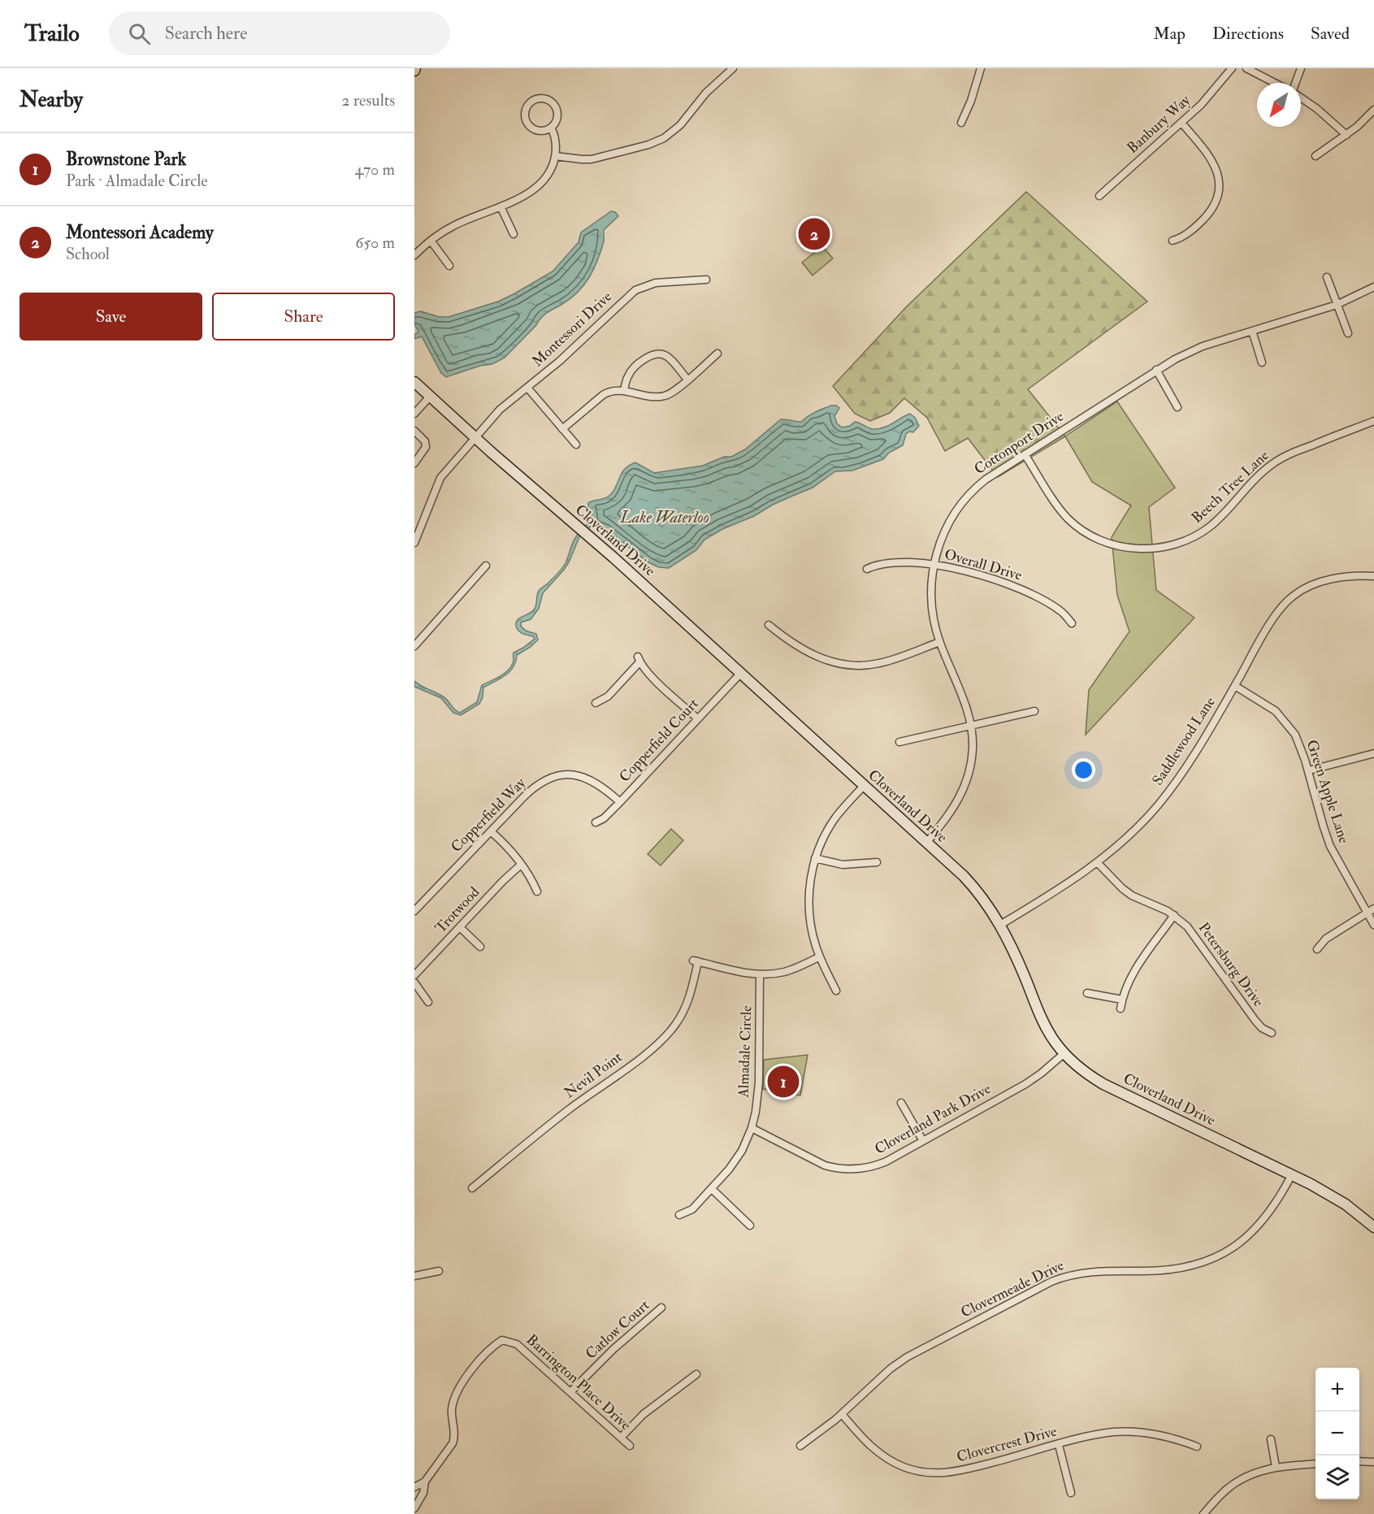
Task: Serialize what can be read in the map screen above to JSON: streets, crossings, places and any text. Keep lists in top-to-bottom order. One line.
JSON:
{"streets":{"main road":["Cloverland Drive"],"street":["Banbury Way","Montessori Drive","Cottonport Drive","Beech Tree Lane","Overall Drive","Copperfield Court","Saddlewood Lane","Green Apple Lane","Copperfield Way","Trotwood","Petersburg Drive","Almadale Circle","Nevil Point","Cloverland Park Drive","Clovermeade Drive","Catlow Court","Barrington Place Drive","Clovercrest Drive"]},"crossings":[["Montessori Drive","Cloverland Drive"],["Cottonport Drive","Beech Tree Lane"],["Cottonport Drive","Cloverland Drive"],["Cottonport Drive","Overall Drive"],["Cloverland Drive","Copperfield Court"],["Cloverland Drive","Saddlewood Lane"],["Cloverland Drive","Cloverland Park Drive"],["Cloverland Drive","Clovermeade Drive"],["Copperfield Court","Copperfield Way"],["Saddlewood Lane","Green Apple Lane"],["Saddlewood Lane","Petersburg Drive"],["Almadale Circle","Nevil Point"],["Almadale Circle","Cloverland Park Drive"],["Clovermeade Drive","Clovercrest Drive"],["Catlow Court","Barrington Place Drive"]],"water":["Lake Waterloo"],"north":"bottom left","page":{"header":"Trailo","search":"Search here","nav":["Map","Directions","Saved"],"heading":["Nearby","2 results"],"list":[{"mark":"1","name":"Brownstone Park","note":"Park · Almadale Circle","value":"470 m"},{"mark":"2","name":"Montessori Academy","note":"School","value":"650 m"}],"pins":["2","1"],"buttons":["Save","Share"],"map_buttons":["+","−"]}}
